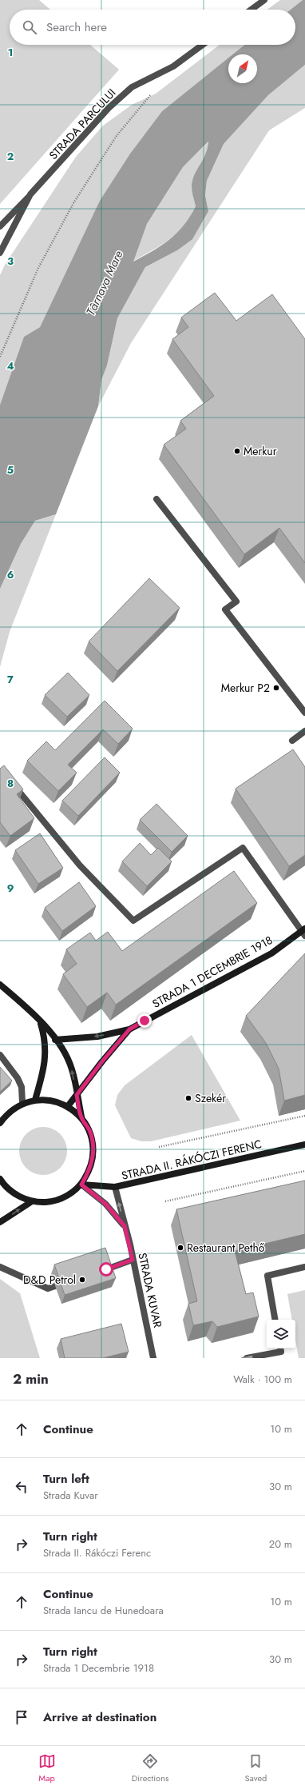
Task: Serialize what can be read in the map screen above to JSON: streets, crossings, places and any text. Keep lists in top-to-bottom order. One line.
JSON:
{"streets":{"main road":["STRADA 1 DECEMBRIE 1918","STRADA II. RÁKÓCZI FERENC"],"street":["STRADA PARCULUI","STRADA KUVAR"]},"crossings":[["STRADA II. RÁKÓCZI FERENC","STRADA KUVAR"]],"water":["Târnava Mare"],"places":["Merkur","Merkur P2","Szekér","Restaurant Pethő","D&D Petrol"],"north":"top right","page":{"search":"Search here","heading":["2 min","Walk · 100 m"],"list":[["Continue","10 m"],["Turn left","Strada Kuvar","30 m"],["Turn right","Strada II. Rákóczi Ferenc","20 m"],["Continue","Strada Iancu de Hunedoara","10 m"],["Turn right","Strada 1 Decembrie 1918","30 m"],"Arrive at destination"],"nav":["Map","Directions","Saved"]},"grid":{"rows":["1","2","3","4","5","6","7","8","9"]}}
